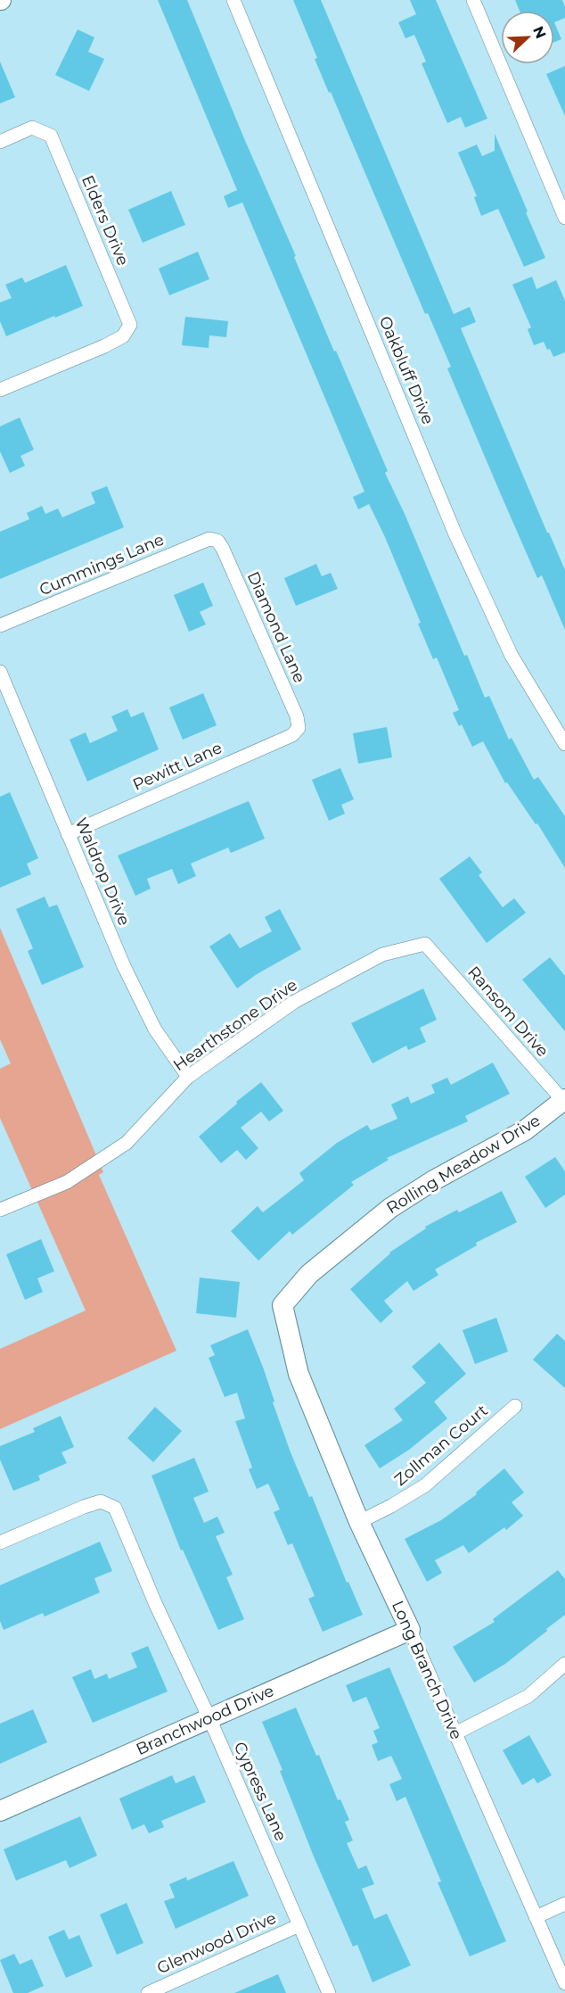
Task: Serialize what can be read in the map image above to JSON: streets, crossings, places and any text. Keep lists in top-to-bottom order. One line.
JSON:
{"streets":{"street":["Elders Drive","Oakbluff Drive","Cummings Lane","Diamond Lane","Pewitt Lane","Waldrop Drive","Ransom Drive","Hearthstone Drive","Rolling Meadow Drive","Zollman Court","Long Branch Drive","Branchwood Drive","Cypress Lane","Glenwood Drive"]},"crossings":[["Cummings Lane","Diamond Lane"],["Diamond Lane","Pewitt Lane"],["Pewitt Lane","Waldrop Drive"],["Waldrop Drive","Hearthstone Drive"],["Ransom Drive","Hearthstone Drive"],["Ransom Drive","Rolling Meadow Drive"],["Rolling Meadow Drive","Long Branch Drive"],["Zollman Court","Long Branch Drive"],["Long Branch Drive","Branchwood Drive"],["Branchwood Drive","Cypress Lane"],["Cypress Lane","Glenwood Drive"]],"north":"top right"}
